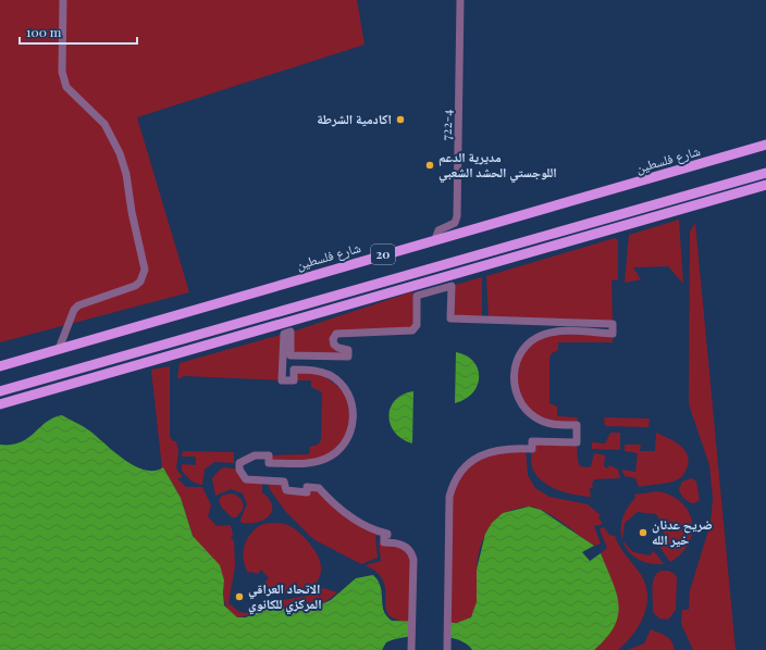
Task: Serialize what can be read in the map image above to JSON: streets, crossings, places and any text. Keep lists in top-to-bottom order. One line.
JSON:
{"streets":{"main road":["شارع فلسطين","20"],"street":["722-4"]},"crossings":[["722-4","شارع فلسطين"]],"places":["اكادمية الشرطة","مديرية الدعم اللوجستي الحشد الشعبي","ضريح عدنان خير الله","الاتحاد العراقي المركزي للكانوي"],"scale_bar":"100 m"}
